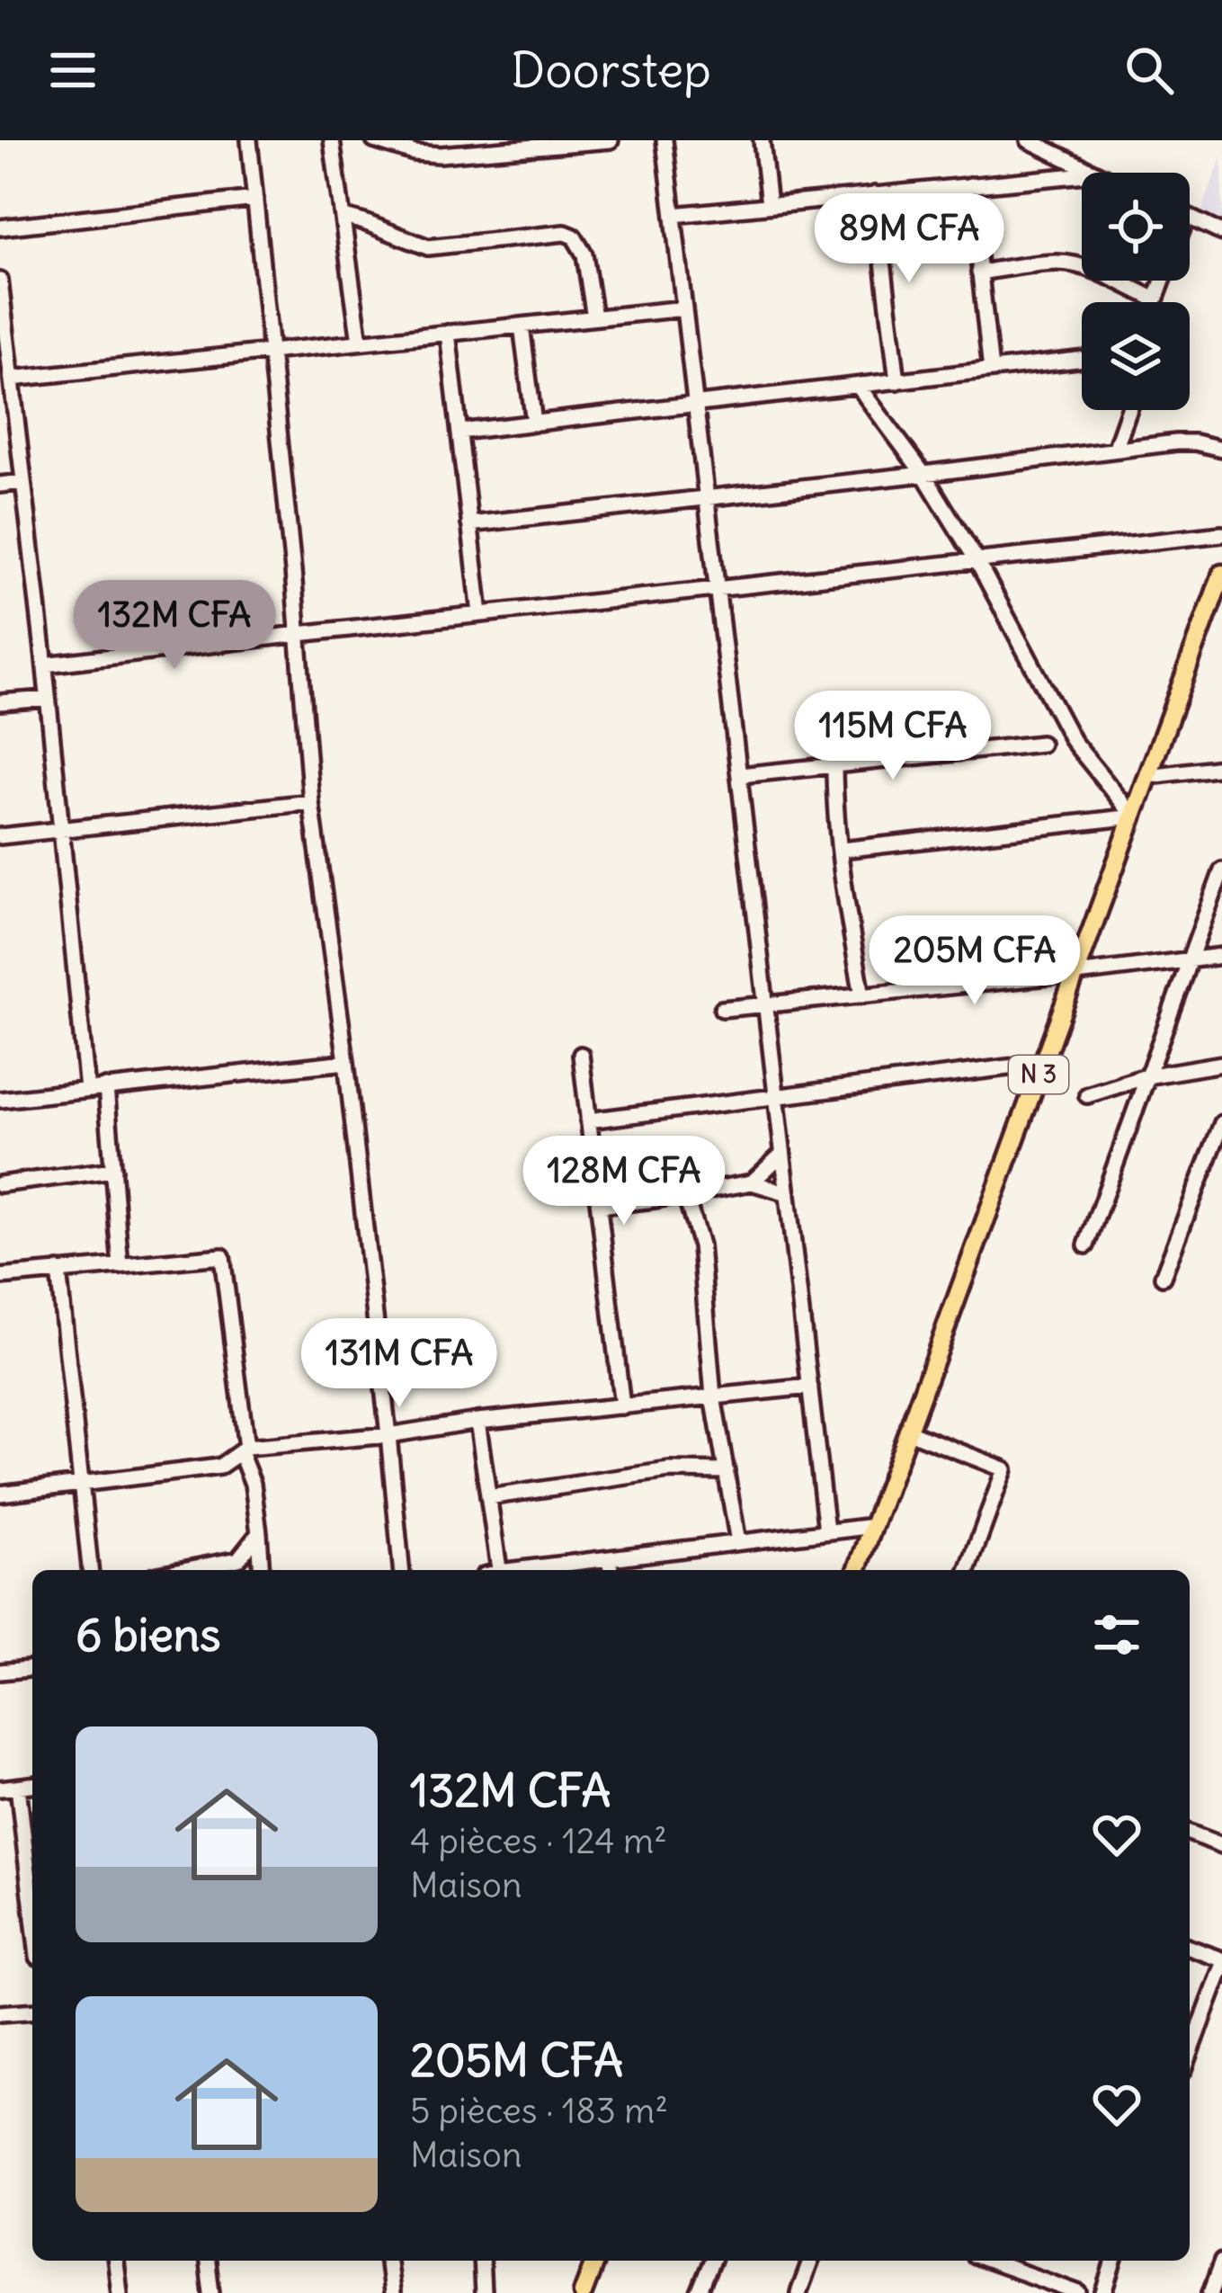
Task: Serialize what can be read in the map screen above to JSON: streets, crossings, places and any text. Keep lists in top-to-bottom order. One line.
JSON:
{"streets":{"main road":["N 3"]},"page":{"header":"Doorstep","price":["89M CFA","132M CFA","115M CFA","205M CFA","128M CFA","131M CFA"],"heading":"6 biens","list":[{"name":"132M CFA","note":"4 pièces · 124 m² · Maison"},{"name":"205M CFA","note":"5 pièces · 183 m² · Maison"}]}}
